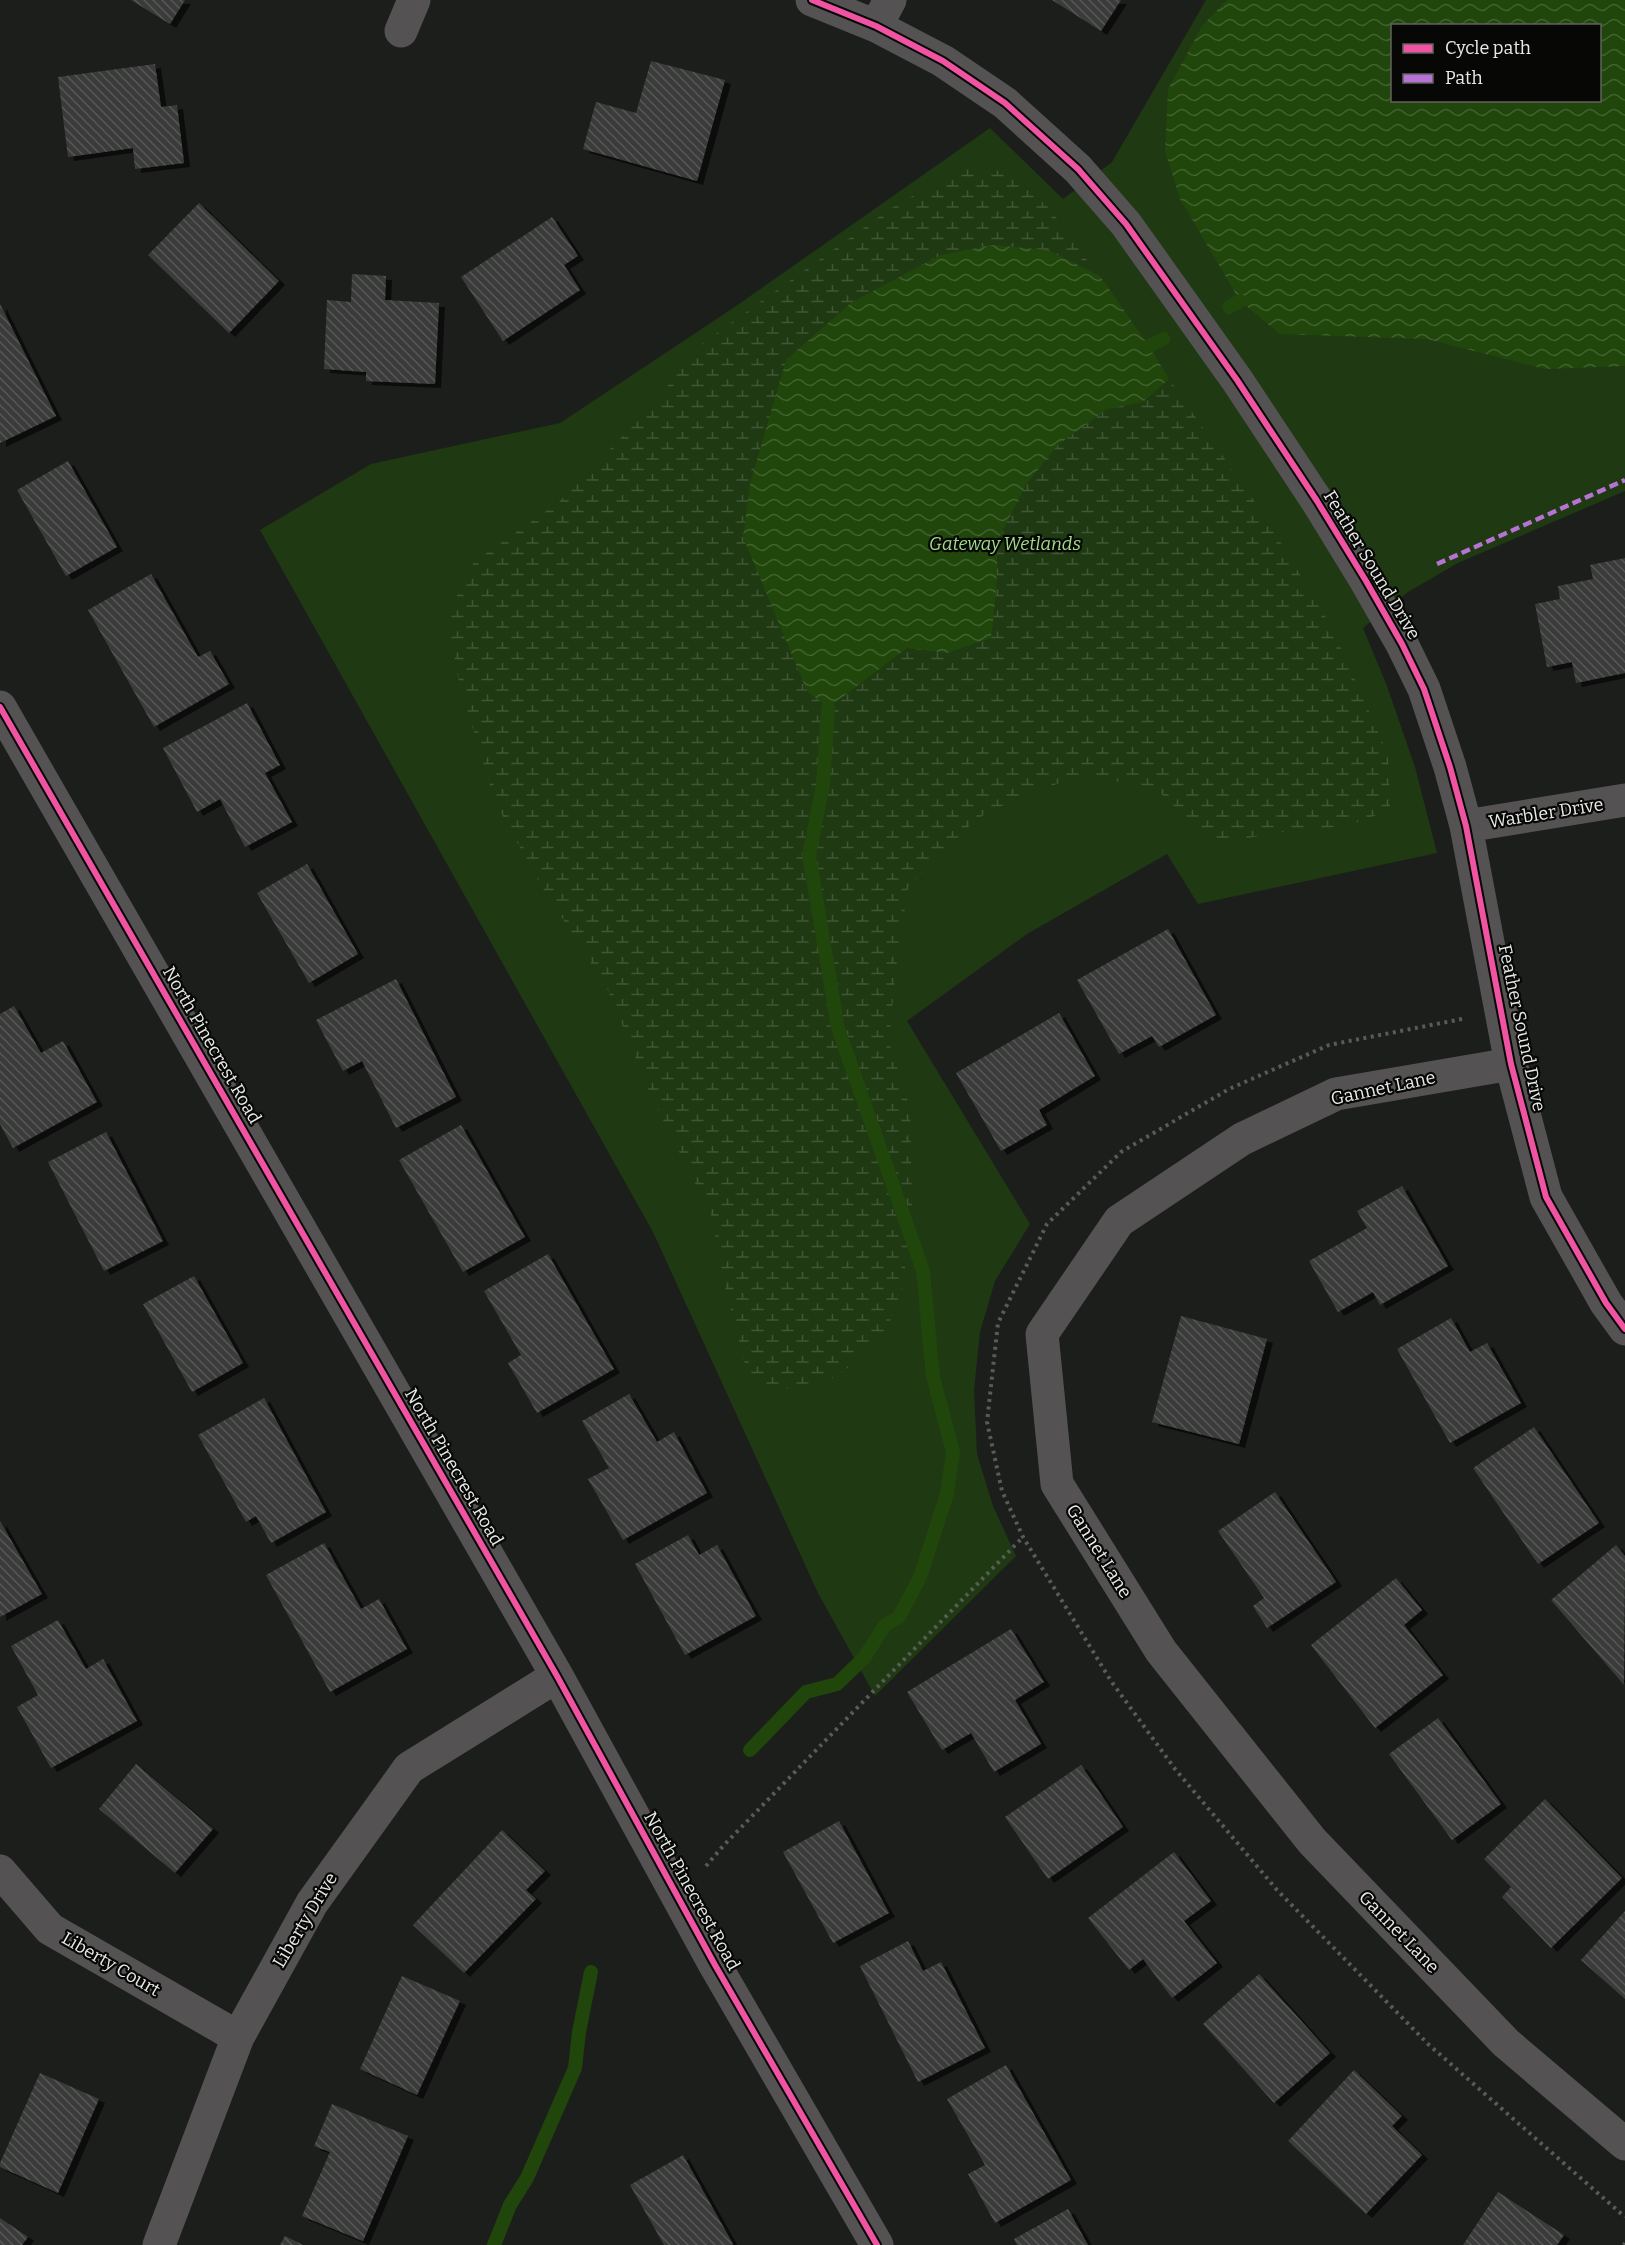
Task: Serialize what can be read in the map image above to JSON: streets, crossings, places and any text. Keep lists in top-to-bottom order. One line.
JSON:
{"streets":{"street":["Feather Sound Drive","Warbler Drive","North Pinecrest Road","Gannet Lane","Liberty Drive","Liberty Court"]},"crossings":[["Feather Sound Drive","Warbler Drive"],["Feather Sound Drive","Gannet Lane"],["North Pinecrest Road","Liberty Drive"],["Liberty Drive","Liberty Court"]],"parks":["Gateway Wetlands"],"legend":["Cycle path","Path"]}
